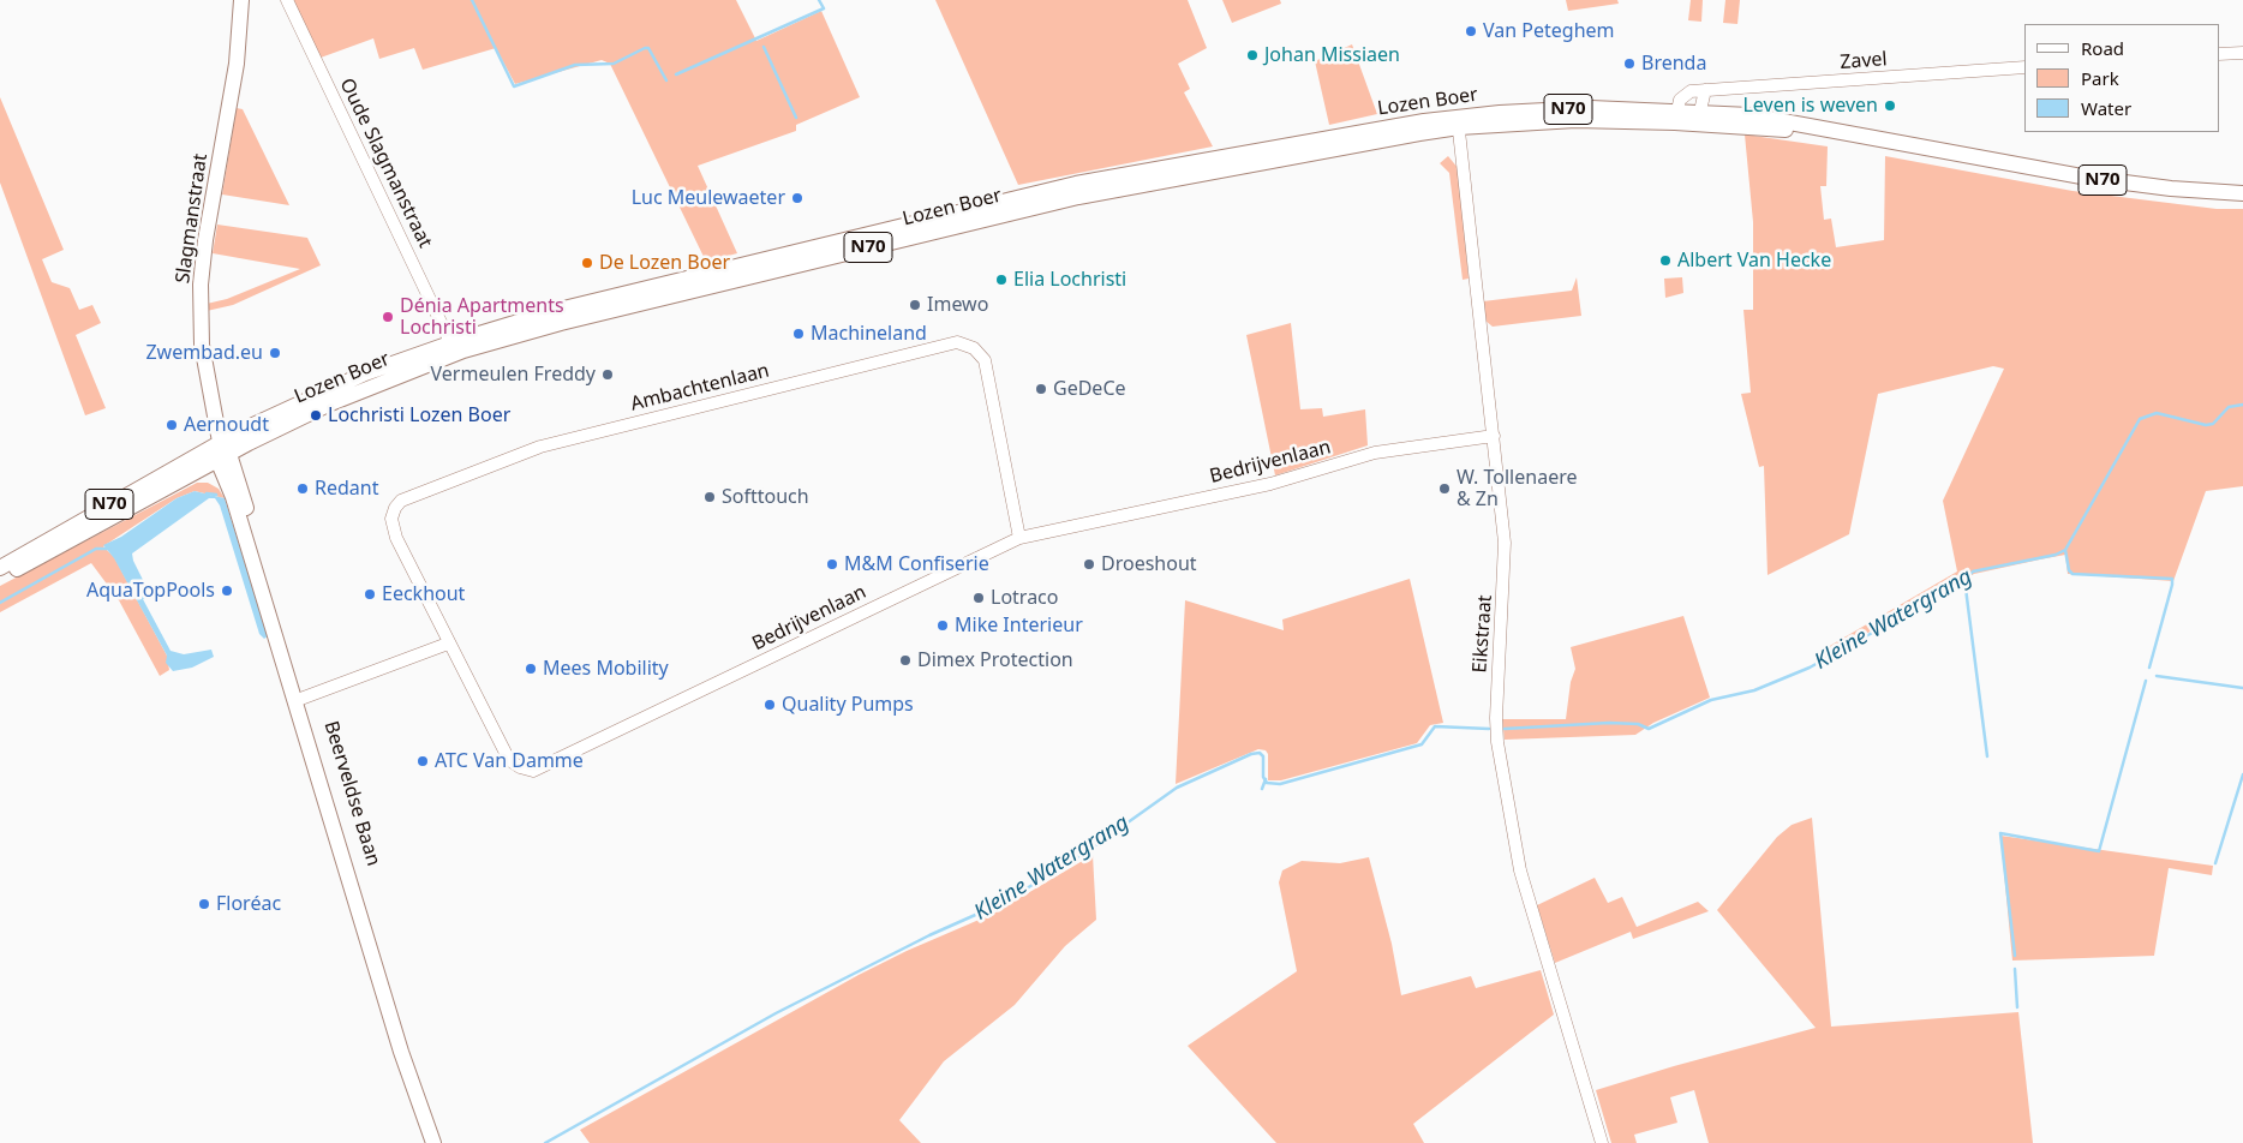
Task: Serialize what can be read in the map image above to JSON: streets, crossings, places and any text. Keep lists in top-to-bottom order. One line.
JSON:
{"streets":{"main road":["Lozen Boer","N70","Slagmanstraat","Beerveldse Baan"],"street":["Zavel","Oude Slagmanstraat","Ambachtenlaan","Bedrijvenlaan","Eikstraat"]},"crossings":[["Zavel","N70"],["Lozen Boer","N70"],["Lozen Boer","Oude Slagmanstraat"],["Lozen Boer","Eikstraat"],["Lozen Boer","Beerveldse Baan"],["N70","Oude Slagmanstraat"],["N70","Slagmanstraat"],["N70","Eikstraat"],["N70","Beerveldse Baan"],["Ambachtenlaan","Bedrijvenlaan"],["Bedrijvenlaan","Eikstraat"]],"water":["Kleine Watergrang"],"places":["Van Peteghem","Johan Missiaen","Brenda","Leven is weven","Luc Meulewaeter","Albert Van Hecke","De Lozen Boer","Elia Lochristi","Imewo","Dénia Apartments Lochristi","Machineland","Zwembad.eu","Vermeulen Freddy","GeDeCe","Lochristi Lozen Boer","Aernoudt","Redant","W. Tollenaere & Zn","Softtouch","M&M Confiserie","Droeshout","AquaTopPools","Eeckhout","Lotraco","Mike Interieur","Dimex Protection","Mees Mobility","Quality Pumps","ATC Van Damme","Floréac"],"legend":["Road","Park","Water"]}
